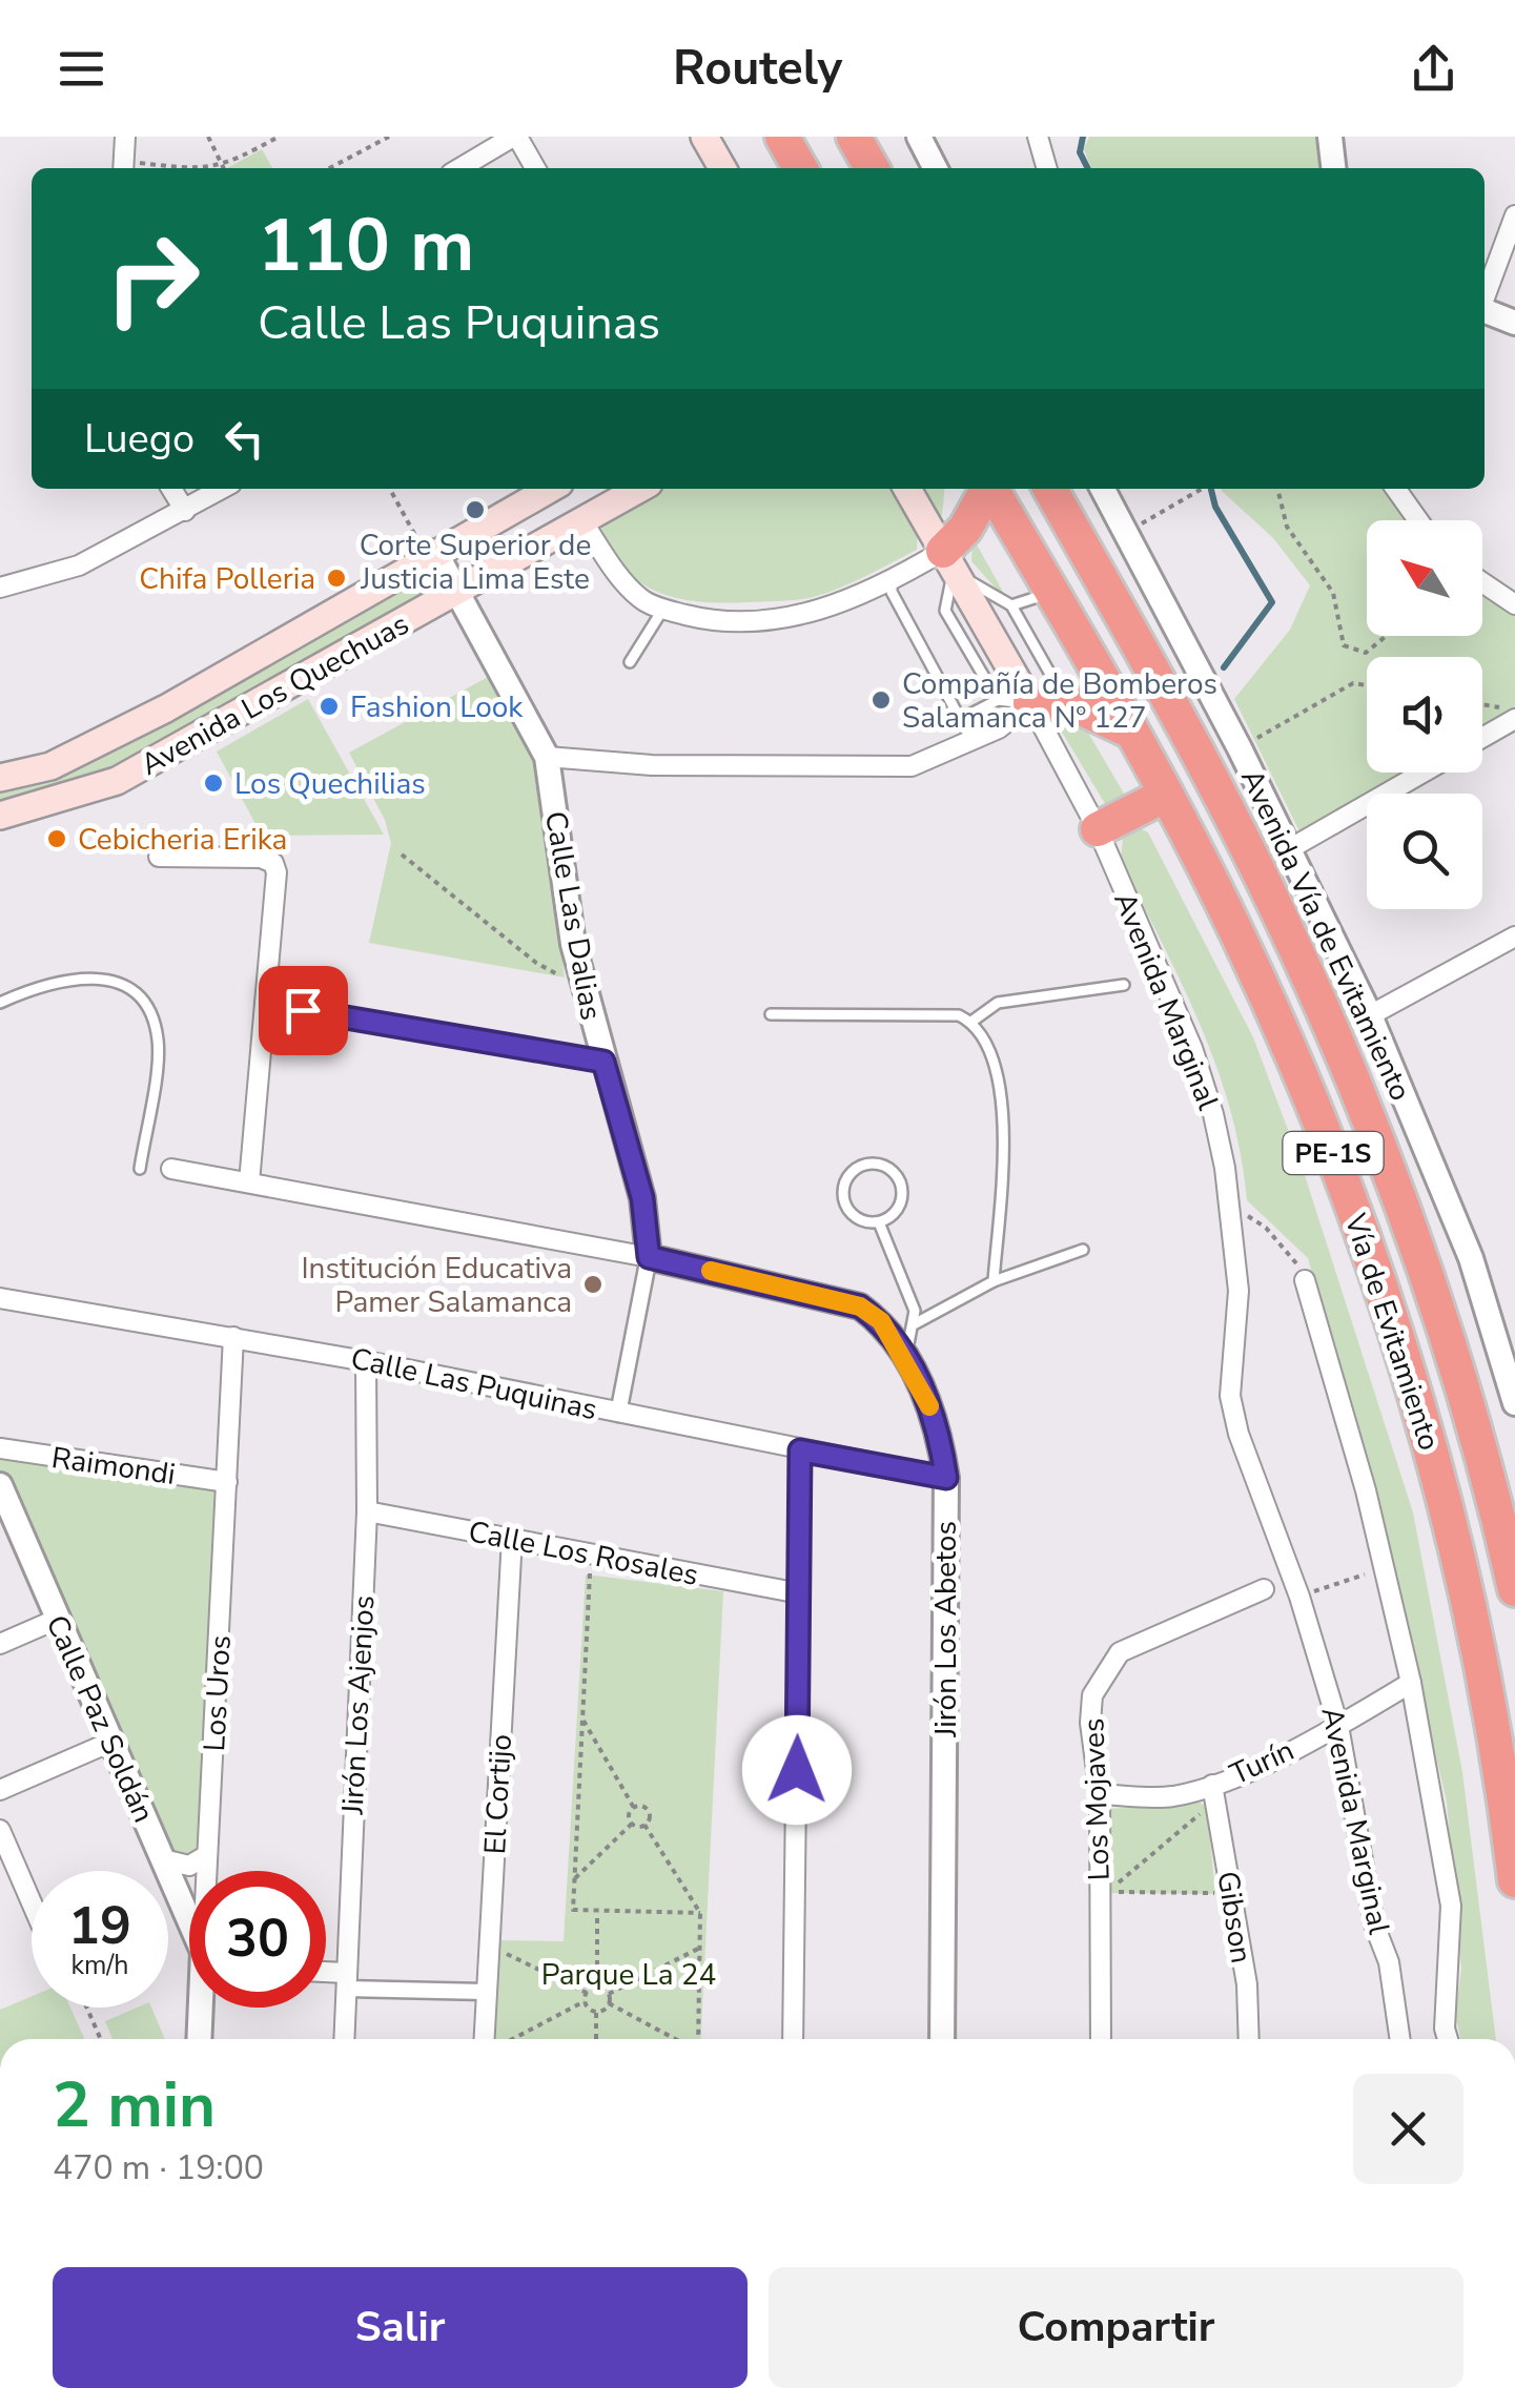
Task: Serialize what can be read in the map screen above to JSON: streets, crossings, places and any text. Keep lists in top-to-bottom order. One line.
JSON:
{"streets":{"highway":["PE-1S","Vía de Evitamiento"],"main road":["Avenida Los Quechuas","Avenida Marginal"],"street":["Calle Las Dalias","Avenida Vía de Evitamiento","Calle Las Puquinas","Raimondi","Calle Los Rosales","Jirón Los Abetos","Los Uros","Jirón Los Ajenjos","Calle Paz Soldán","Turín","El Cortijo","Los Mojaves","Gibson"]},"crossings":[["Avenida Los Quechuas","Calle Las Dalias"],["Calle Las Dalias","Jirón Los Abetos"],["Avenida Marginal","Turín"],["Calle Las Puquinas","Jirón Los Abetos"],["Calle Las Puquinas","Los Uros"],["Calle Las Puquinas","Jirón Los Ajenjos"],["Raimondi","Los Uros"],["Calle Los Rosales","Jirón Los Ajenjos"],["Calle Los Rosales","El Cortijo"],["Turín","Los Mojaves"],["Turín","Gibson"]],"parks":["Parque La 24"],"places":["Corte Superior de Justicia Lima Este","Chifa Polleria","Compañía de Bomberos Salamanca Nº 127","Fashion Look","Los Quechilias","Cebicheria Erika","Institución Educativa Pamer Salamanca"],"north":"top left","page":{"header":"Routely","turn":["110 m","Calle Las Puquinas"],"then":"Luego","speed":"19 km/h","limit":"30","heading":["2 min","470 m · 19:00"],"buttons":["Salir","Compartir"]}}
